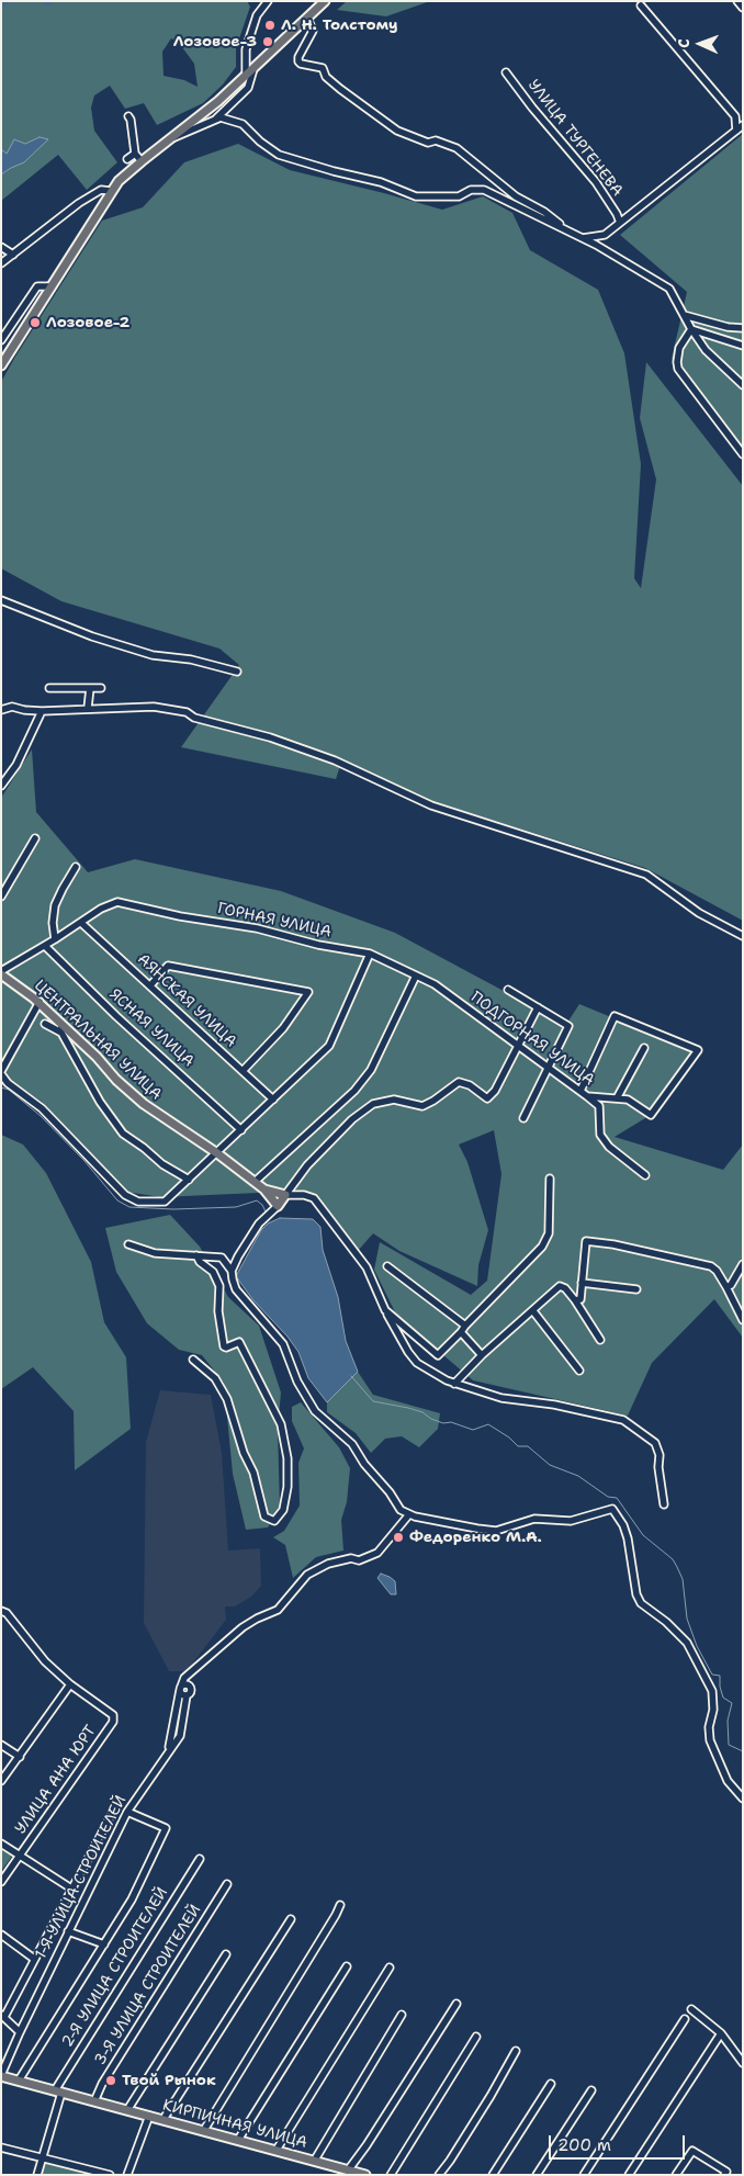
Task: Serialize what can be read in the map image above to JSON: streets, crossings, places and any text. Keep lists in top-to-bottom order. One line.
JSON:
{"streets":{"main road":["ЦЕНТРАЛЬНАЯ УЛИЦА","КИРПИЧНАЯ УЛИЦА"],"street":["УЛИЦА ТУРГЕНЕВА","ГОРНАЯ УЛИЦА","АЯНСКАЯ УЛИЦА","ЯСНАЯ УЛИЦА","ПОДГОРНАЯ УЛИЦА","УЛИЦА АНА ЮРТ","1-Я УЛИЦА СТРОИТЕЛЕЙ","2-Я УЛИЦА СТРОИТЕЛЕЙ","3-Я УЛИЦА СТРОИТЕЛЕЙ"]},"crossings":[["ГОРНАЯ УЛИЦА","АЯНСКАЯ УЛИЦА"],["ГОРНАЯ УЛИЦА","ЯСНАЯ УЛИЦА"],["ГОРНАЯ УЛИЦА","ПОДГОРНАЯ УЛИЦА"],["ГОРНАЯ УЛИЦА","ЦЕНТРАЛЬНАЯ УЛИЦА"],["1-Я УЛИЦА СТРОИТЕЛЕЙ","КИРПИЧНАЯ УЛИЦА"],["2-Я УЛИЦА СТРОИТЕЛЕЙ","КИРПИЧНАЯ УЛИЦА"],["3-Я УЛИЦА СТРОИТЕЛЕЙ","КИРПИЧНАЯ УЛИЦА"]],"places":["Л. Н. Толстому","Лозовое-3","Лозовое-2","Федоренко М.А.","Твой Рынок"],"scale_bar":"200 m","north":"left"}
